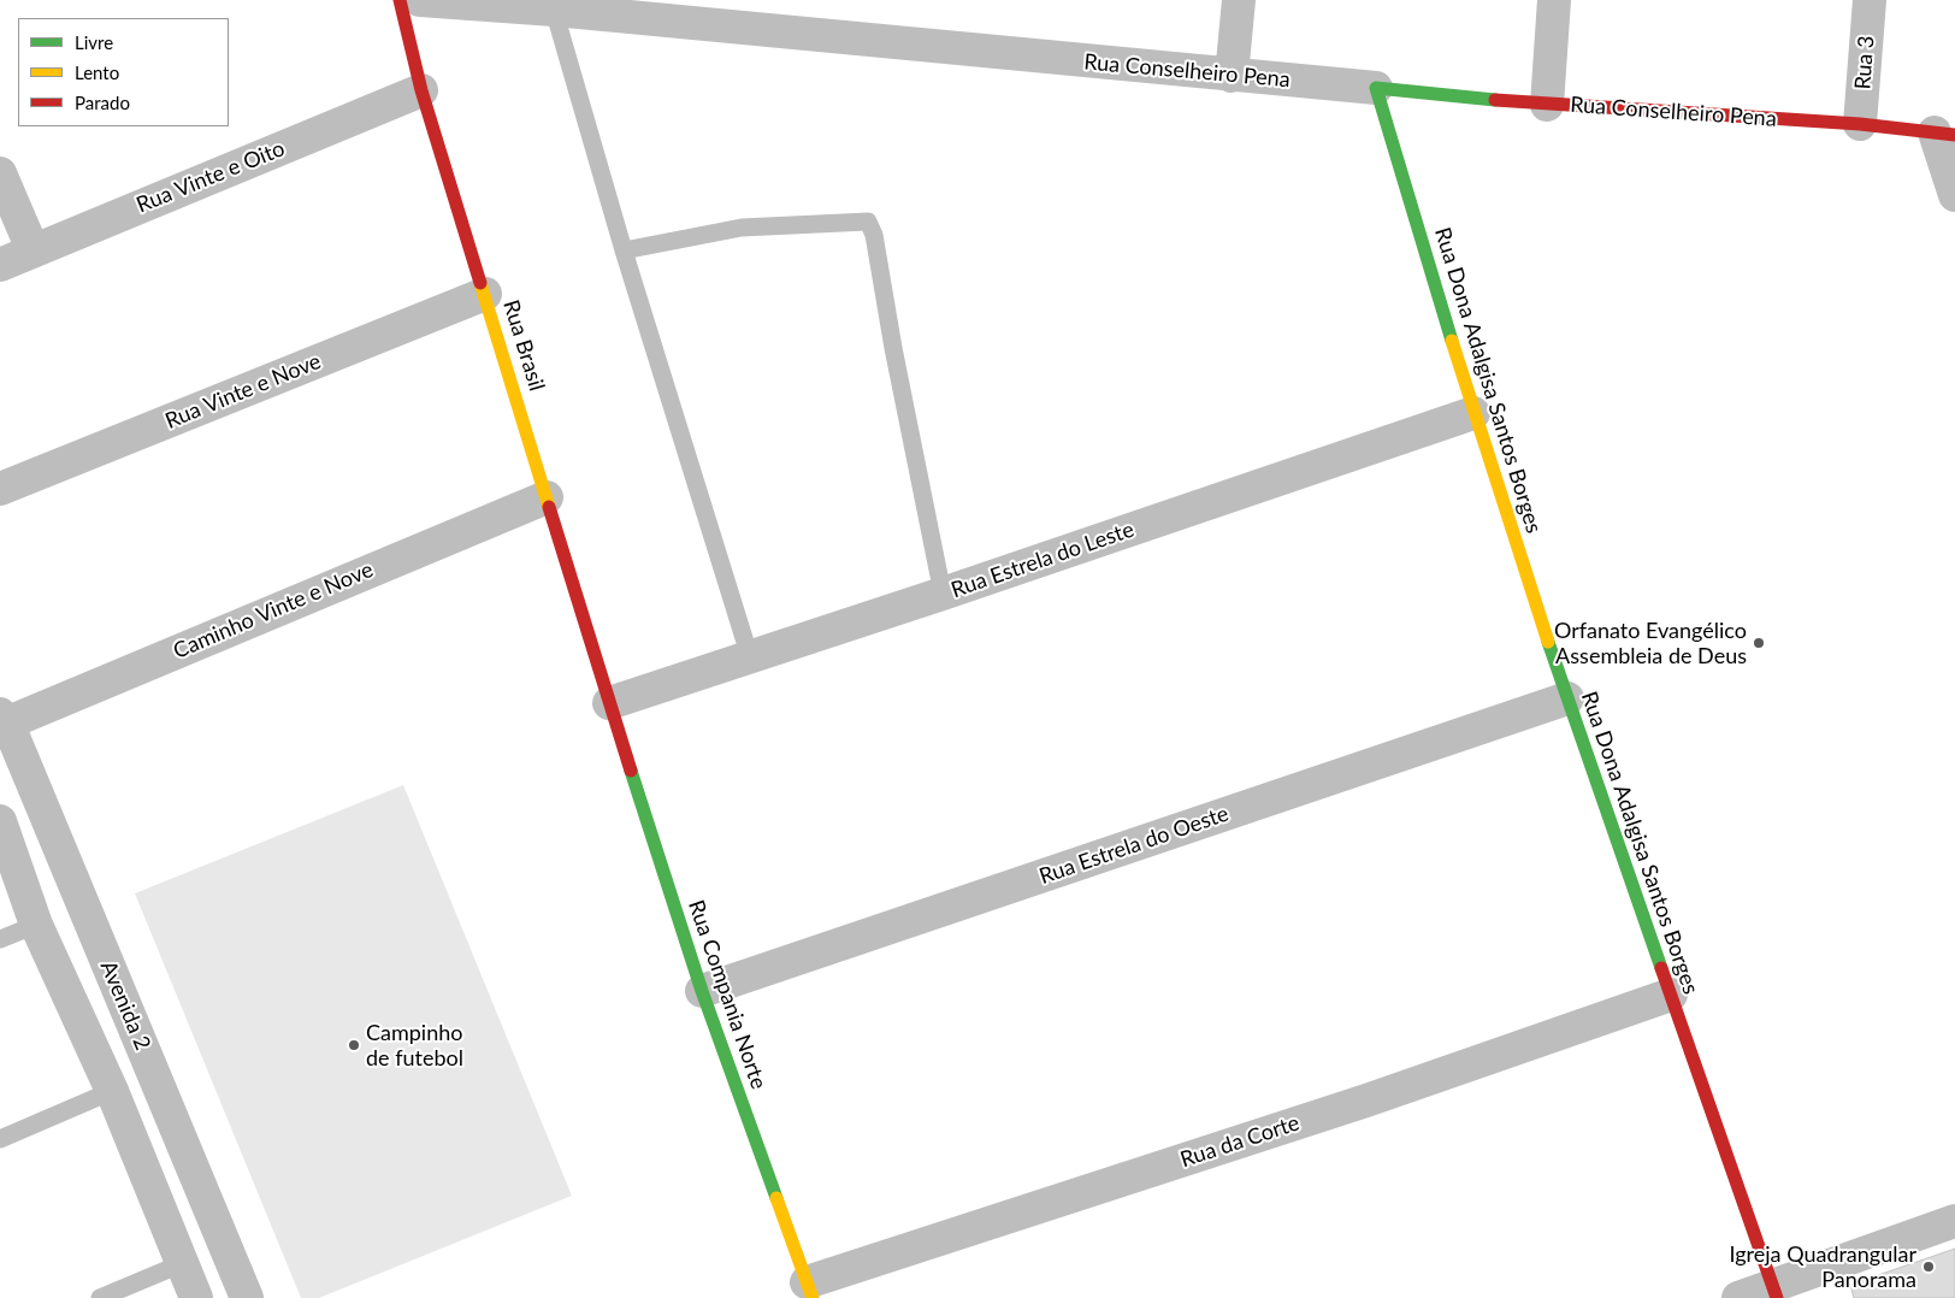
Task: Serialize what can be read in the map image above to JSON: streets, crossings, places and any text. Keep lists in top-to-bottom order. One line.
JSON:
{"streets":{"street":["Rua 3","Rua Conselheiro Pena","Rua Vinte e Oito","Rua Brasil","Rua Dona Adalgisa Santos Borges","Rua Vinte e Nove","Rua Estrela do Leste","Caminho Vinte e Nove","Rua Estrela do Oeste","Rua Compania Norte","Avenida 2","Rua da Corte"]},"crossings":[["Rua 3","Rua Conselheiro Pena"],["Rua Conselheiro Pena","Rua Dona Adalgisa Santos Borges"],["Rua Vinte e Oito","Rua Brasil"],["Rua Brasil","Rua Vinte e Nove"],["Rua Brasil","Rua Estrela do Leste"],["Rua Brasil","Caminho Vinte e Nove"],["Rua Brasil","Rua Compania Norte"],["Rua Dona Adalgisa Santos Borges","Rua Estrela do Leste"],["Rua Dona Adalgisa Santos Borges","Rua Estrela do Oeste"],["Rua Dona Adalgisa Santos Borges","Rua da Corte"],["Rua Estrela do Leste","Rua Compania Norte"],["Caminho Vinte e Nove","Avenida 2"],["Rua Estrela do Oeste","Rua Compania Norte"],["Rua Compania Norte","Rua da Corte"]],"places":["Orfanato Evangélico Assembleia de Deus","Campinho de futebol","Igreja Quadrangular Panorama"],"legend":["Livre","Lento","Parado"]}
